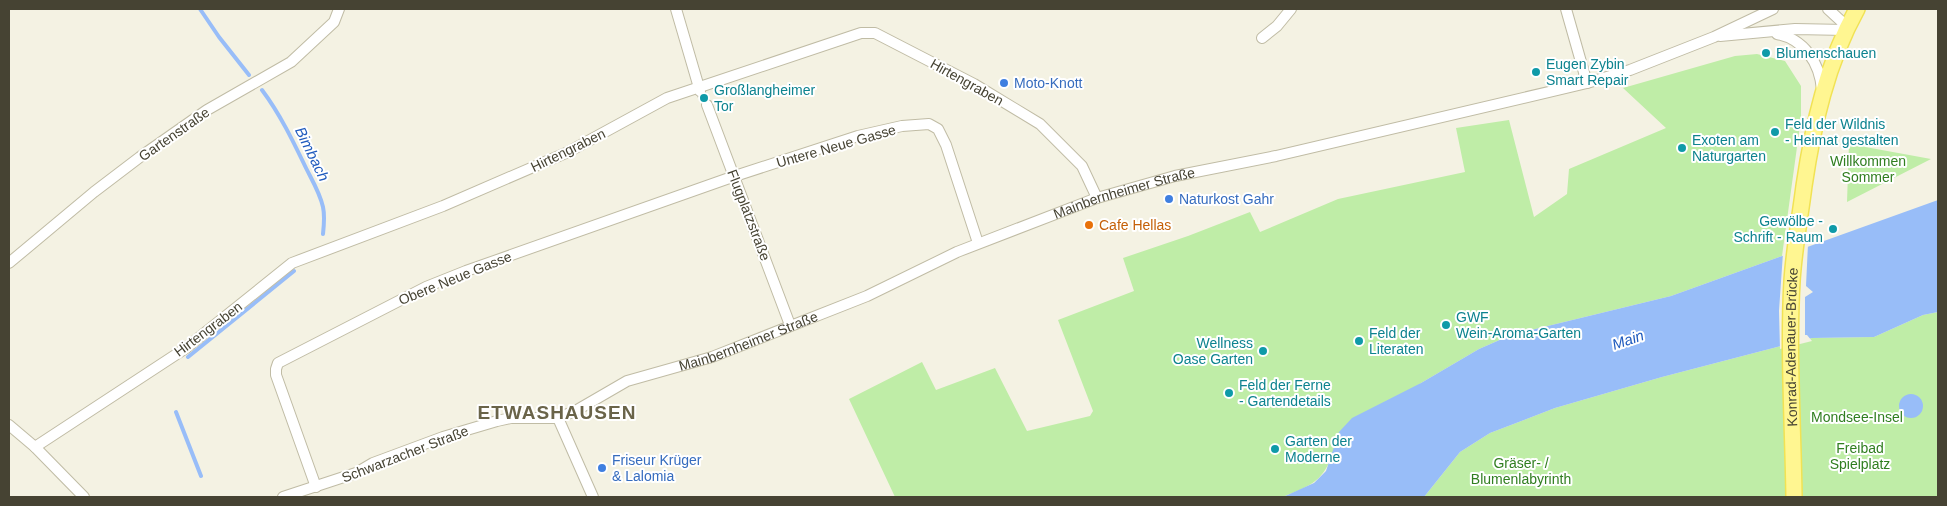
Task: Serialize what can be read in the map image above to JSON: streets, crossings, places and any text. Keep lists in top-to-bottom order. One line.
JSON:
{"streets":{"main road":["Mainbernheimer Straße","Konrad-Adenauer-Brücke"],"street":["Hirtengraben","Gartenstraße","Untere Neue Gasse","Flugplatzstraße","Obere Neue Gasse","Schwarzacher Straße"]},"crossings":[["Hirtengraben","Mainbernheimer Straße"],["Untere Neue Gasse","Mainbernheimer Straße"],["Untere Neue Gasse","Flugplatzstraße"],["Untere Neue Gasse","Obere Neue Gasse"],["Mainbernheimer Straße","Flugplatzstraße"],["Mainbernheimer Straße","Konrad-Adenauer-Brücke"],["Mainbernheimer Straße","Schwarzacher Straße"],["Flugplatzstraße","Obere Neue Gasse"],["Obere Neue Gasse","Schwarzacher Straße"]],"districts":["ETWASHAUSEN"],"water":["Bimbach","Main"],"parks":["Willkommen Sommer","Mondsee-Insel","Freibad Spielplatz","Gräser- / Blumenlabyrinth"],"places":["Blumenschauen","Eugen Zybin Smart Repair","Moto-Knott","Großlangheimer Tor","Feld der Wildnis - Heimat gestalten","Exoten am Naturgarten","Naturkost Gahr","Cafe Hellas","Gewölbe - Schrift - Raum","GWF Wein-Aroma-Garten","Feld der Literaten","Wellness Oase Garten","Feld der Ferne - Gartendetails","Garten der Moderne","Friseur Krüger & Lalomia"]}
